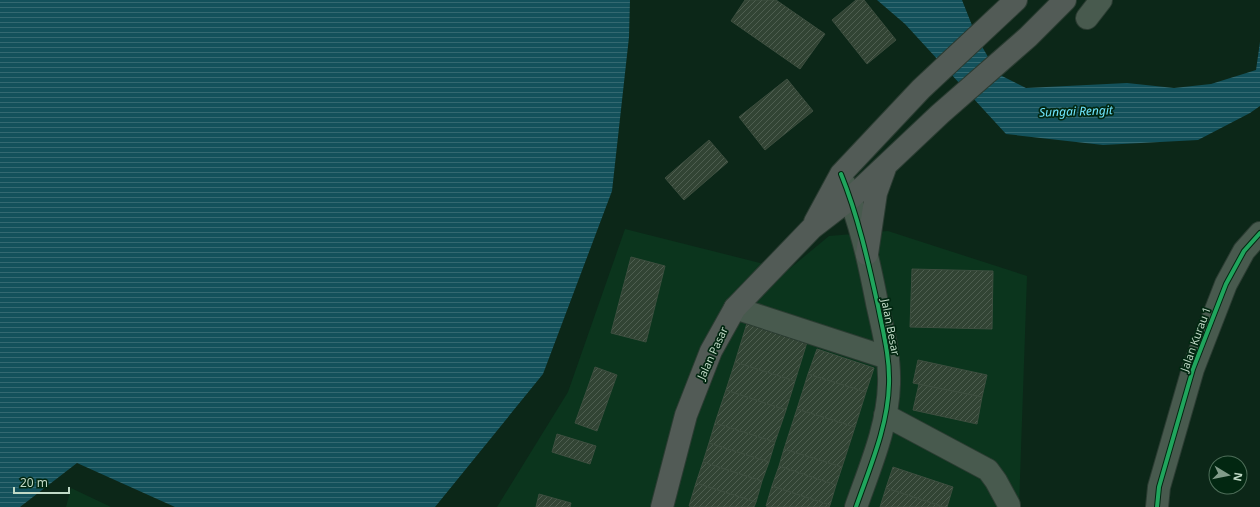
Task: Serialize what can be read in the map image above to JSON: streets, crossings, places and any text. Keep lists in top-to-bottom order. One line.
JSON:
{"streets":{"main road":["Jalan Pasar"],"street":["Jalan Besar","Jalan Kurau 1"]},"water":["Sungai Rengit"],"scale_bar":"20 m","north":"right"}
